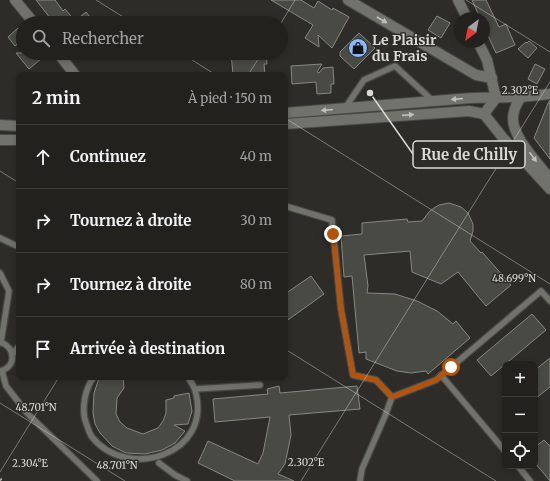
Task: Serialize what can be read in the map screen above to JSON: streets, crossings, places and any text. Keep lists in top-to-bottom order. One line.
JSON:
{"places":{"shop":["Le Plaisir du Frais"],"other":["Rue de Chilly"]},"north":"bottom left","page":{"search":"Rechercher","heading":["2 min","À pied · 150 m"],"list":[["Continuez","40 m"],["Tournez à droite","30 m"],["Tournez à droite","80 m"],"Arrivée à destination"],"map_buttons":["+","−"]},"coordinates":["2.302°E","48.699°N","48.701°N","2.304°E"]}
